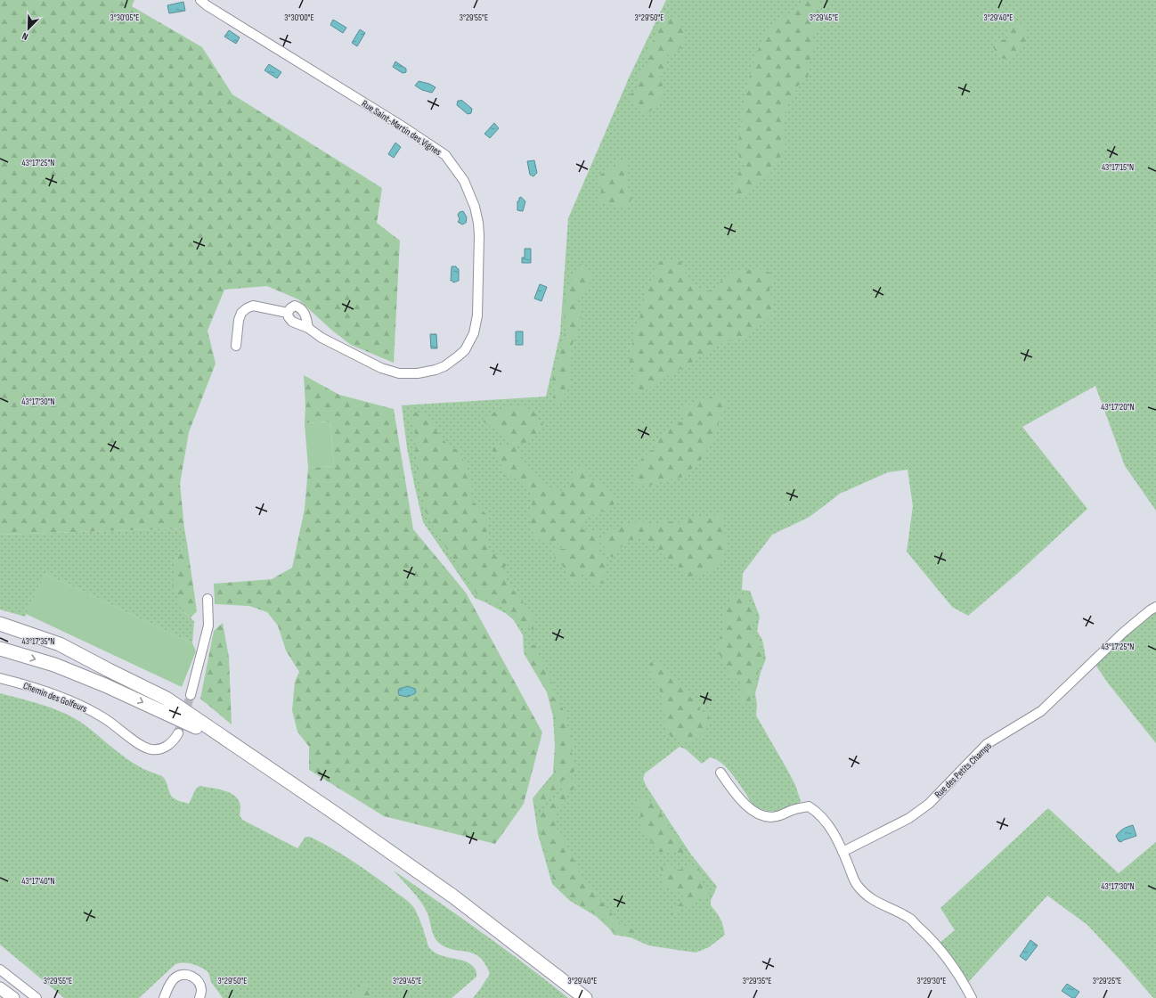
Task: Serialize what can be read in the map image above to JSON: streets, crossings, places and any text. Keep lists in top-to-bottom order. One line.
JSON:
{"streets":{"street":["Rue Saint-Martin des Vignes","Chemin des Golfeurs","Rue des Petits Champs"]},"north":"bottom left","coordinates":["3°30'00\"E","3°29'55\"E","3°29'50\"E","3°29'45\"E","3°29'40\"E","3°30'05\"E","43°17'25\"N","43°17'15\"N","43°17'30\"N","43°17'20\"N","43°17'35\"N","43°17'40\"N","3°29'35\"E","3°29'30\"E","3°29'25\"E"]}
